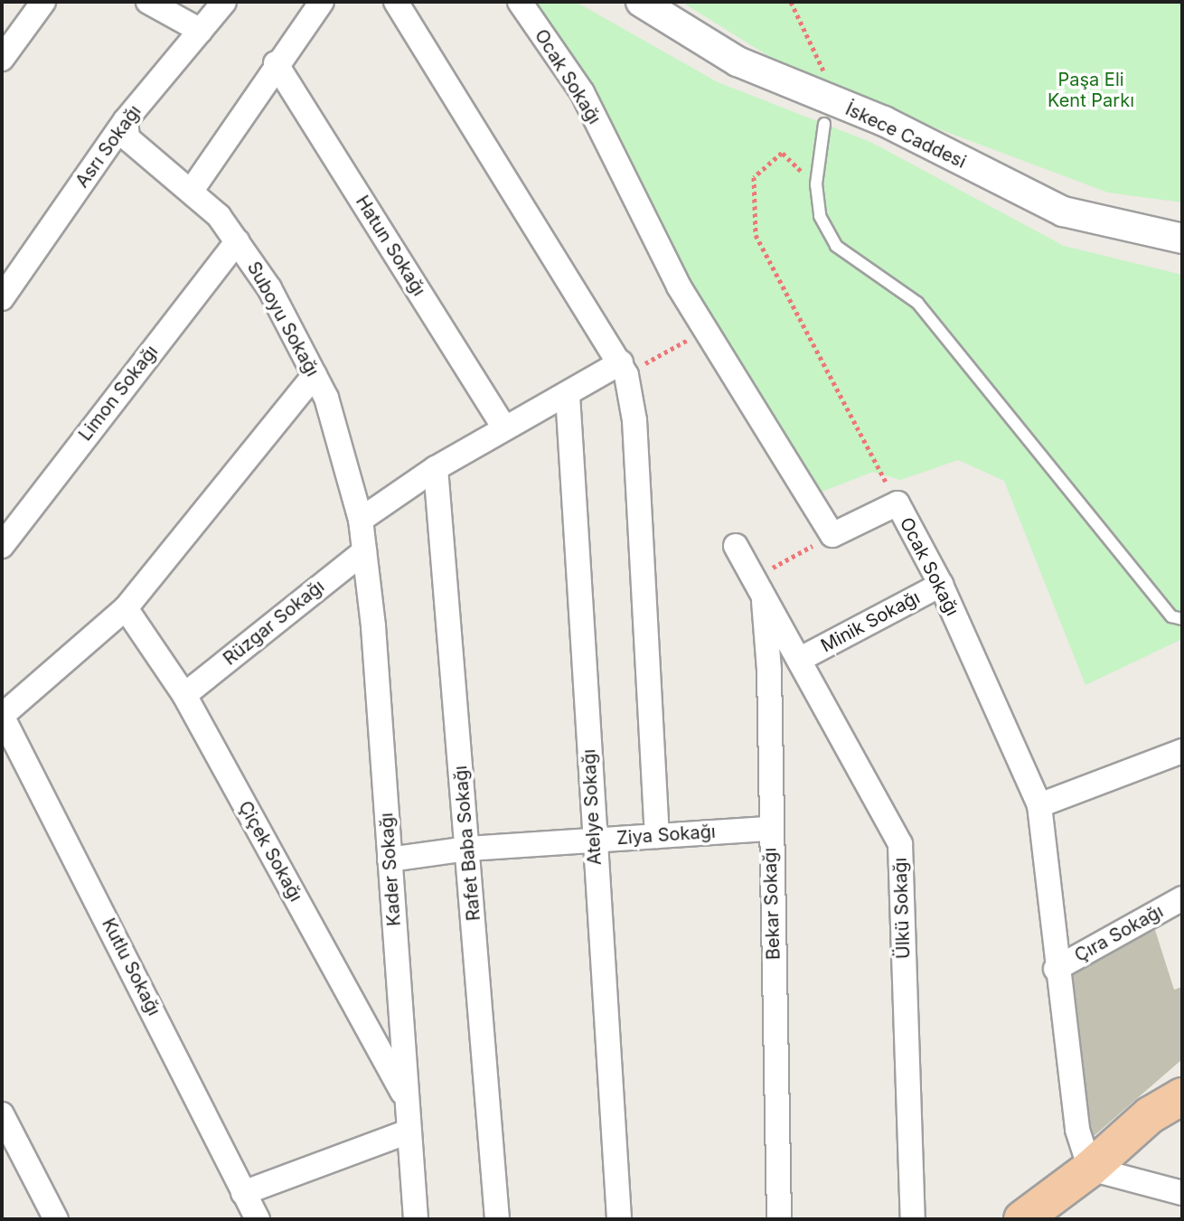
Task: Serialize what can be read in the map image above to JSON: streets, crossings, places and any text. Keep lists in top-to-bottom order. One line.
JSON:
{"streets":{"street":["Ocak Sokağı","İskece Caddesi","Asrı Sokağı","Hatun Sokağı","Suboyu Sokağı","Limon Sokağı","Minik Sokağı","Rüzgar Sokağı","Atelye Sokağı","Ziya Sokağı","Rafet Baba Sokağı","Çiçek Sokağı","Kader Sokağı","Bekar Sokağı","Ülkü Sokağı","Çıra Sokağı","Kutlu Sokağı"]},"crossings":[["Ocak Sokağı","Minik Sokağı"],["Ocak Sokağı","Çıra Sokağı"],["Asrı Sokağı","Suboyu Sokağı"],["Suboyu Sokağı","Limon Sokağı"],["Suboyu Sokağı","Kader Sokağı"],["Minik Sokağı","Ülkü Sokağı"],["Rüzgar Sokağı","Çiçek Sokağı"],["Rüzgar Sokağı","Kader Sokağı"],["Atelye Sokağı","Ziya Sokağı"],["Ziya Sokağı","Rafet Baba Sokağı"],["Ziya Sokağı","Kader Sokağı"],["Ziya Sokağı","Bekar Sokağı"],["Çiçek Sokağı","Kader Sokağı"],["Bekar Sokağı","Ülkü Sokağı"]],"parks":["Paşa Eli Kent Parkı"]}
